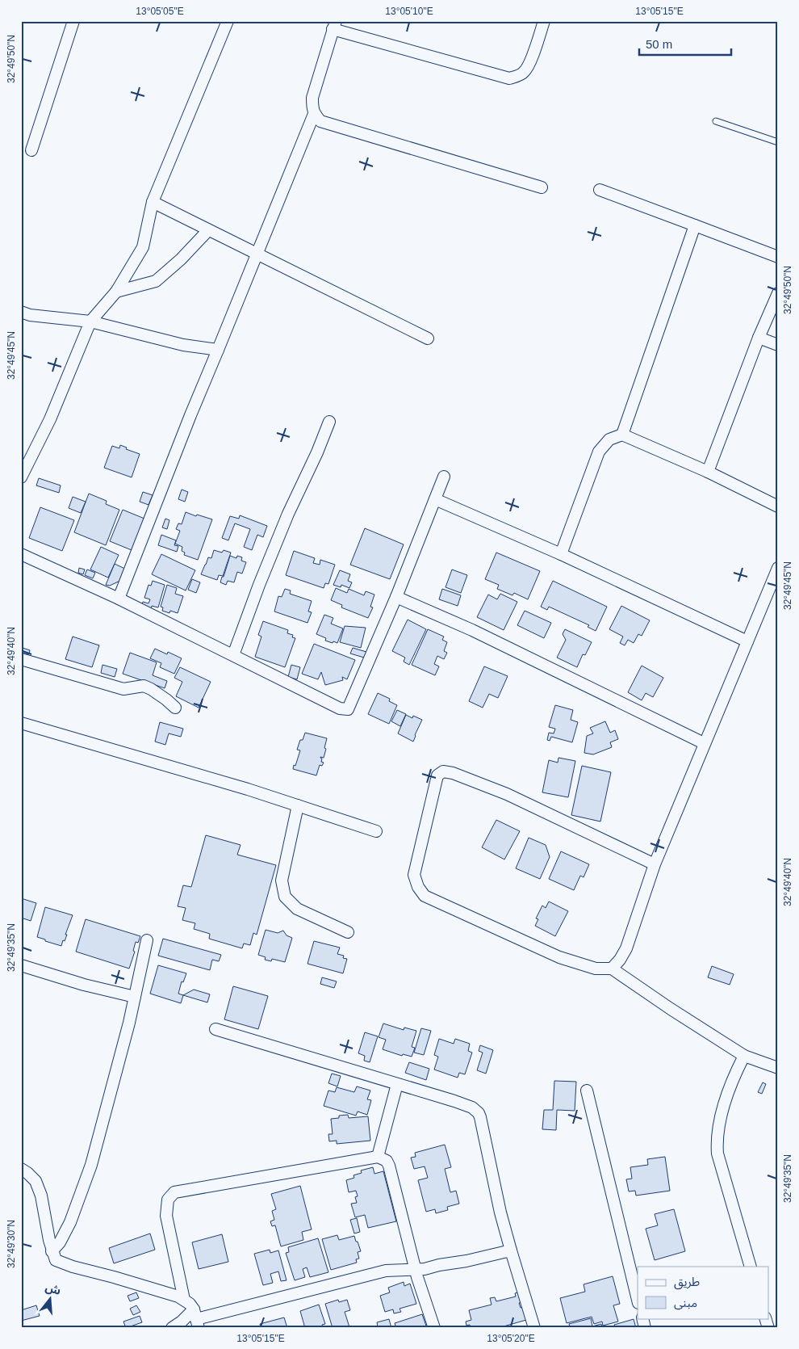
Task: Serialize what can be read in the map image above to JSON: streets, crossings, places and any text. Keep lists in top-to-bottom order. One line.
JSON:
{"legend":["طريق","مبنى"],"scale_bar":"50 m","north":"top","coordinates":["13°05'05\"E","13°05'10\"E","13°05'15\"E","32°49'50\"N","32°49'45\"N","32°49'40\"N","32°49'35\"N","32°49'30\"N","13°05'20\"E"]}
